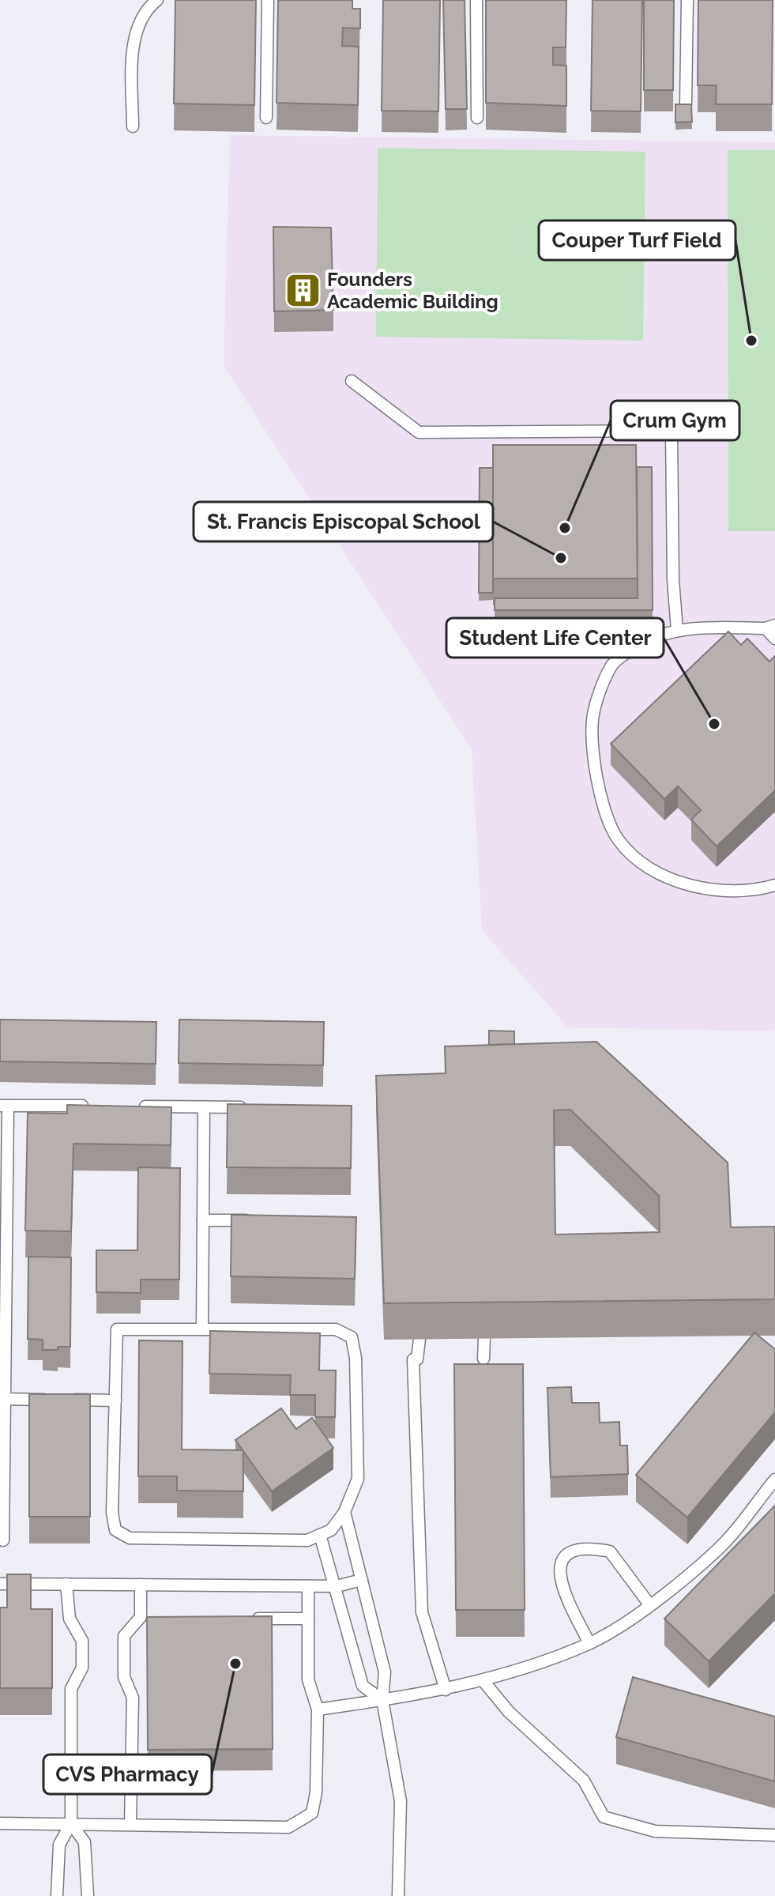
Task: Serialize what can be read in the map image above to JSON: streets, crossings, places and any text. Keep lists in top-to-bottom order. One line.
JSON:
{"places":{"building":["Founders Academic Building"],"other":["Couper Turf Field","Crum Gym","St. Francis Episcopal School","Student Life Center","CVS Pharmacy"]}}
